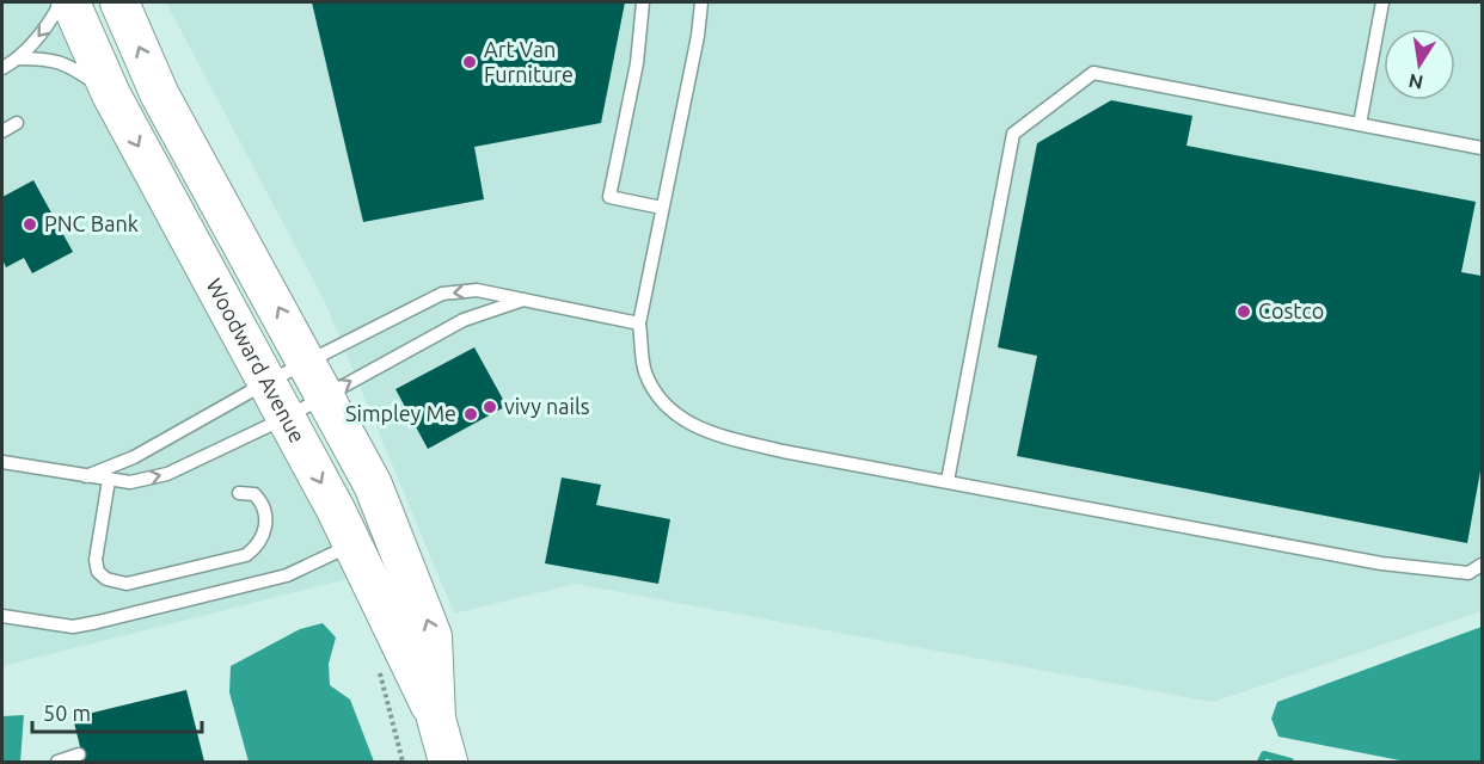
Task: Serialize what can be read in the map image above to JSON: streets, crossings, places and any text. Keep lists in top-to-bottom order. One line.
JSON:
{"streets":{"main road":["Woodward Avenue"]},"places":["Art Van Furniture","PNC Bank","Costco","vivy nails","Simpley Me"],"scale_bar":"50 m","north":"bottom"}
